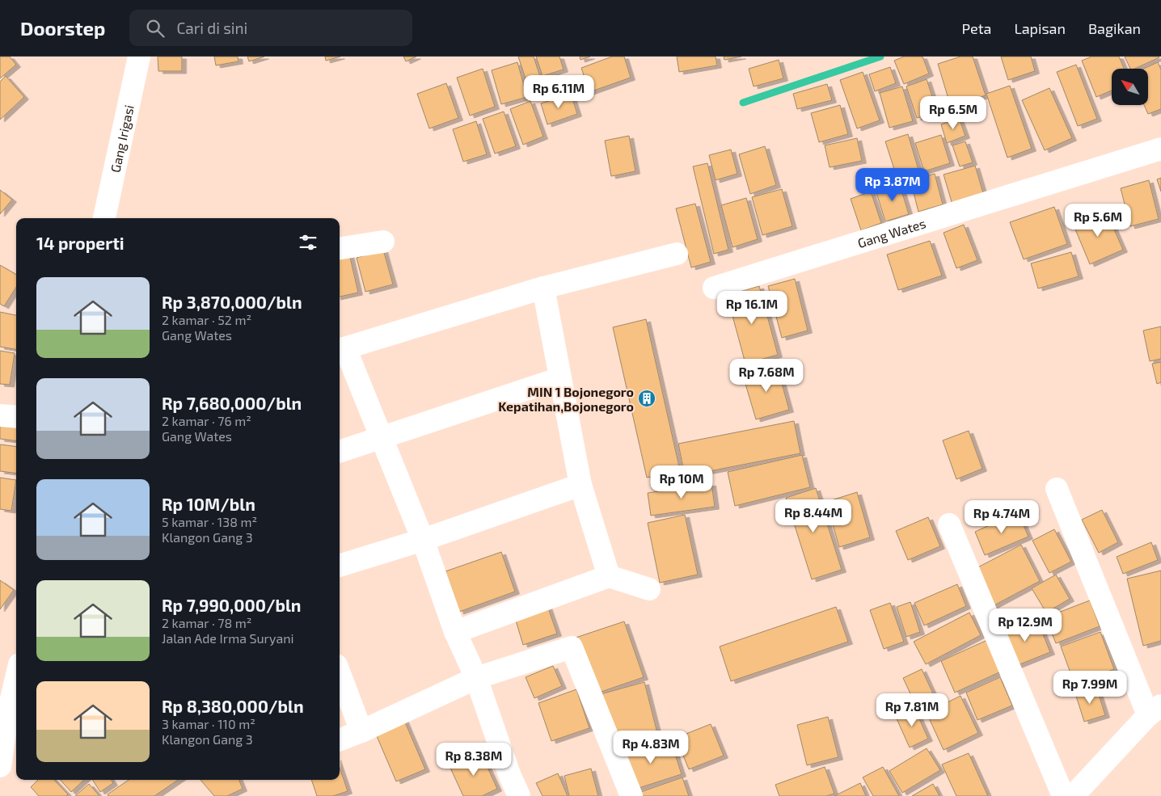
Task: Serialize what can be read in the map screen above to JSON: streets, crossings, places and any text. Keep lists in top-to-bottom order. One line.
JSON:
{"streets":{"street":["Gang Irigasi","Gang Wates"]},"places":{"building":["MIN 1 Bojonegoro Kepatihan,Bojonegoro"]},"north":"top left","page":{"header":"Doorstep","search":"Cari di sini","nav":["Peta","Lapisan","Bagikan"],"price":["Rp 6.11M","Rp 6.5M","Rp 3.87M","Rp 5.6M","Rp 16.1M","Rp 7.68M","Rp 10M","Rp 8.44M","Rp 4.74M","Rp 12.9M","Rp 7.99M","Rp 7.81M","Rp 4.83M","Rp 8.38M"],"heading":"14 properti","list":[{"name":"Rp 3,870,000/bln","note":"2 kamar · 52 m² · Gang Wates"},{"name":"Rp 7,680,000/bln","note":"2 kamar · 76 m² · Gang Wates"},{"name":"Rp 10M/bln","note":"5 kamar · 138 m² · Klangon Gang 3"},{"name":"Rp 7,990,000/bln","note":"2 kamar · 78 m² · Jalan Ade Irma Suryani"},{"name":"Rp 8,380,000/bln","note":"3 kamar · 110 m² · Klangon Gang 3"}]}}
